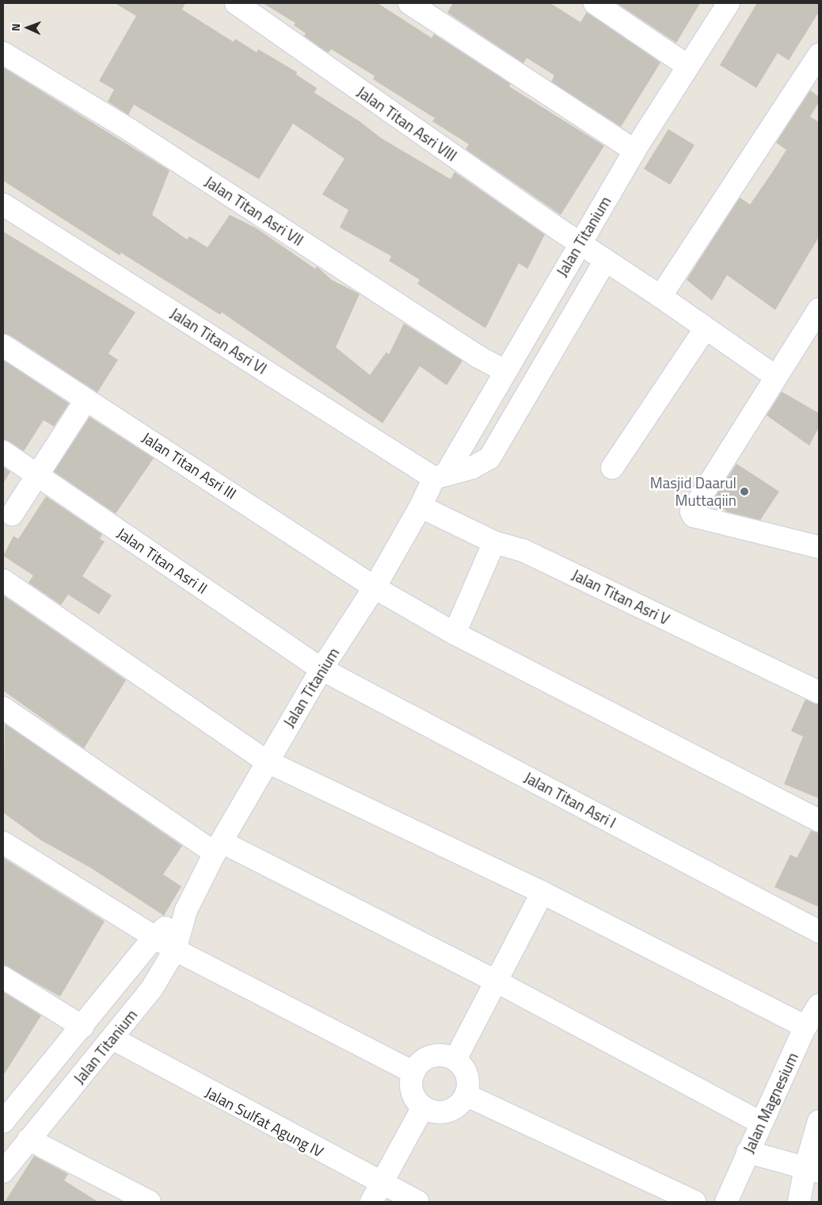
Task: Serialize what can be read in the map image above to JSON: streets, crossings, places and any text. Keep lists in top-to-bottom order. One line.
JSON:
{"streets":{"street":["Jalan Titan Asri VIII","Jalan Titan Asri VII","Jalan Titanium","Jalan Titan Asri VI","Jalan Titan Asri III","Jalan Titan Asri II","Jalan Titan Asri V","Jalan Titan Asri I","Jalan Magnesium","Jalan Sulfat Agung IV"]},"crossings":[["Jalan Titan Asri VIII","Jalan Titanium"],["Jalan Titan Asri VII","Jalan Titanium"],["Jalan Titanium","Jalan Titan Asri VI"],["Jalan Titanium","Jalan Titan Asri III"],["Jalan Titanium","Jalan Titan Asri II"],["Jalan Titanium","Jalan Titan Asri V"],["Jalan Titanium","Jalan Titan Asri I"],["Jalan Titanium","Jalan Sulfat Agung IV"],["Jalan Titan Asri II","Jalan Titan Asri I"]],"places":["Masjid Daarul Muttaqiin"],"north":"left"}
